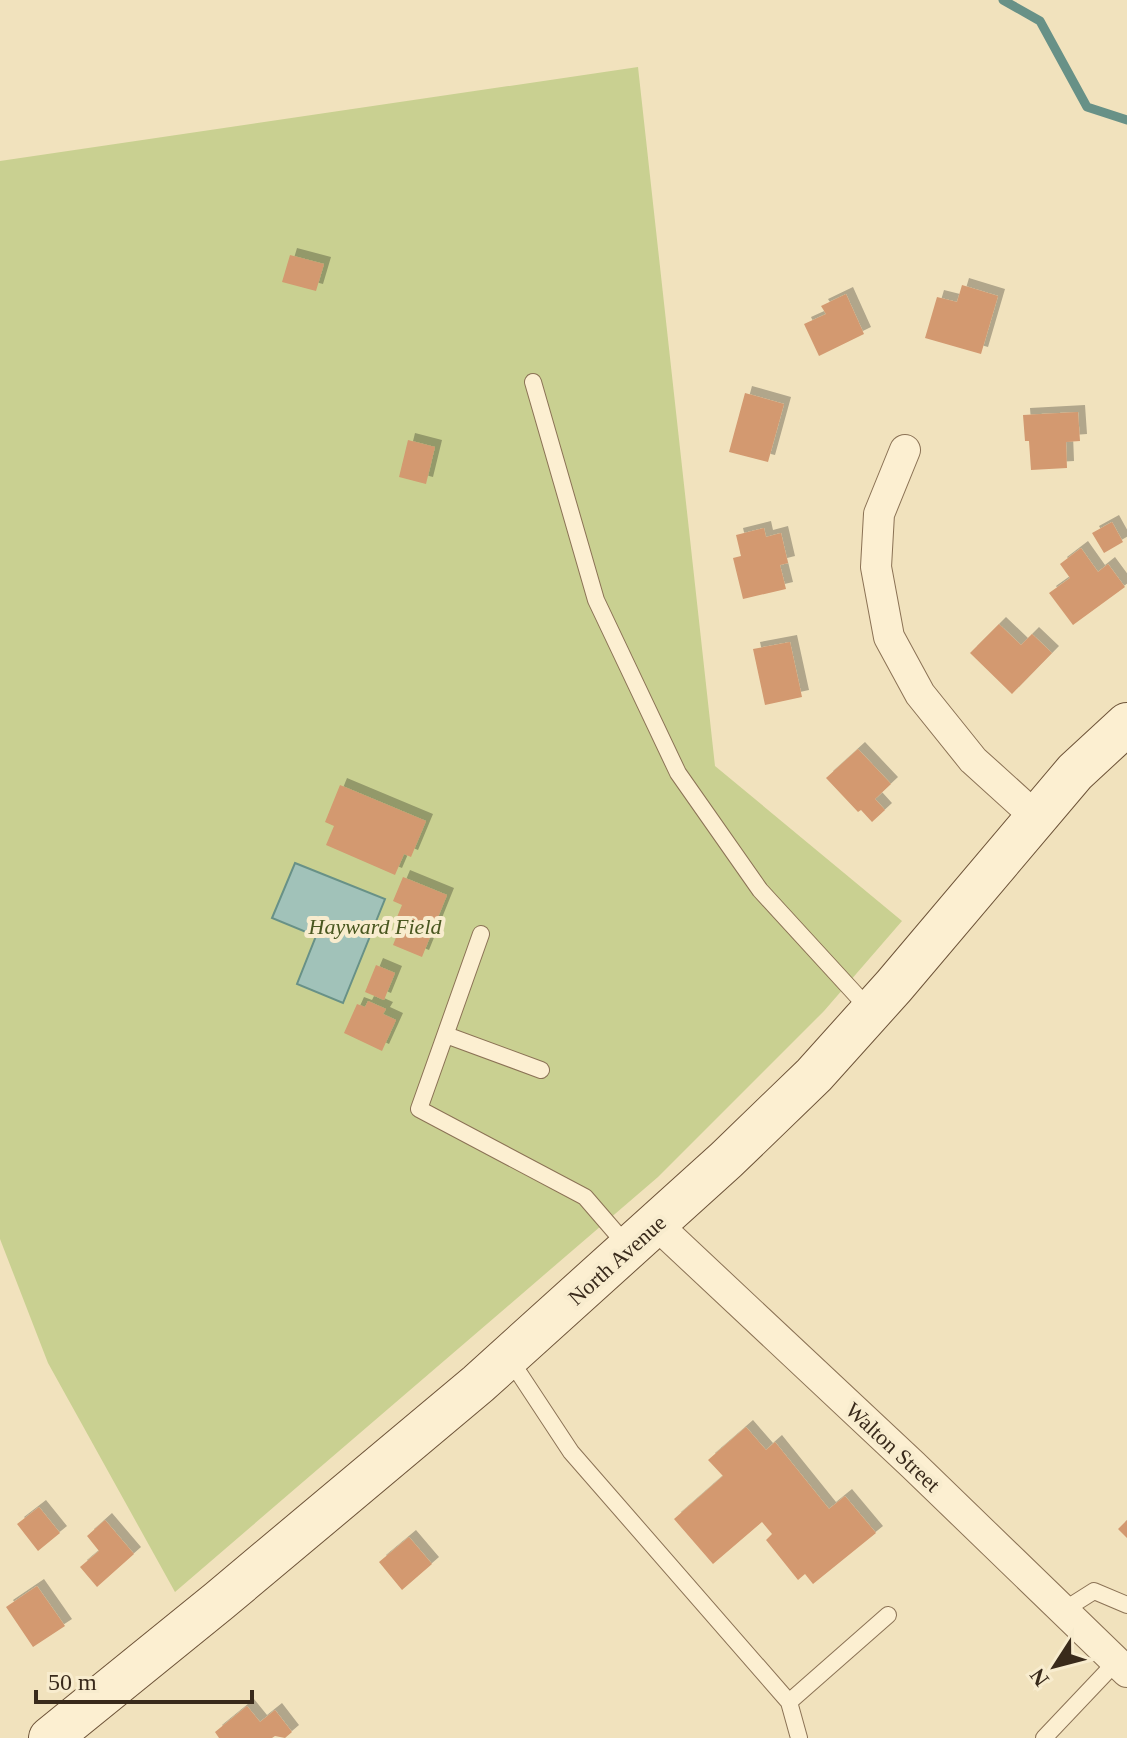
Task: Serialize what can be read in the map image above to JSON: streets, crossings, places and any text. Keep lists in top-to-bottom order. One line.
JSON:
{"streets":{"main road":["North Avenue"],"street":["Walton Street"]},"crossings":[["North Avenue","Walton Street"]],"parks":["Hayward Field"],"scale_bar":"50 m","north":"bottom left"}
